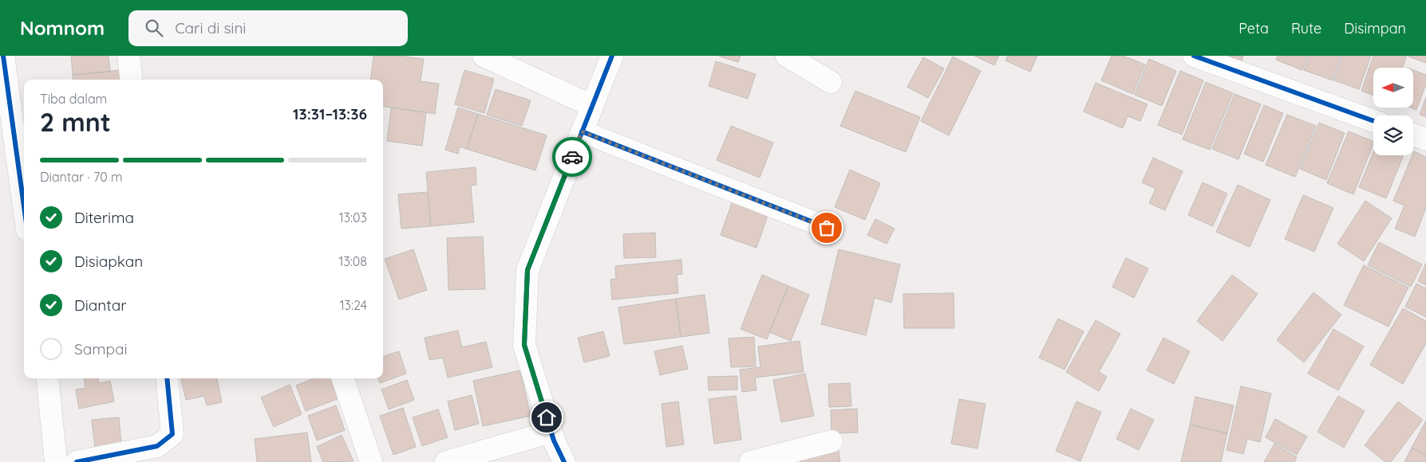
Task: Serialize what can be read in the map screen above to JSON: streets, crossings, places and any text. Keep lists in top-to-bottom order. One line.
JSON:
{"north":"left","page":{"header":"Nomnom","search":"Cari di sini","nav":["Peta","Rute","Disimpan"],"heading":["2 mnt","Tiba dalam","13:31–13:36"],"bar":"Diantar · 70 m","list":[["Diterima","13:03"],["Disiapkan","13:08"],["Diantar","13:24"],"Sampai"]}}
